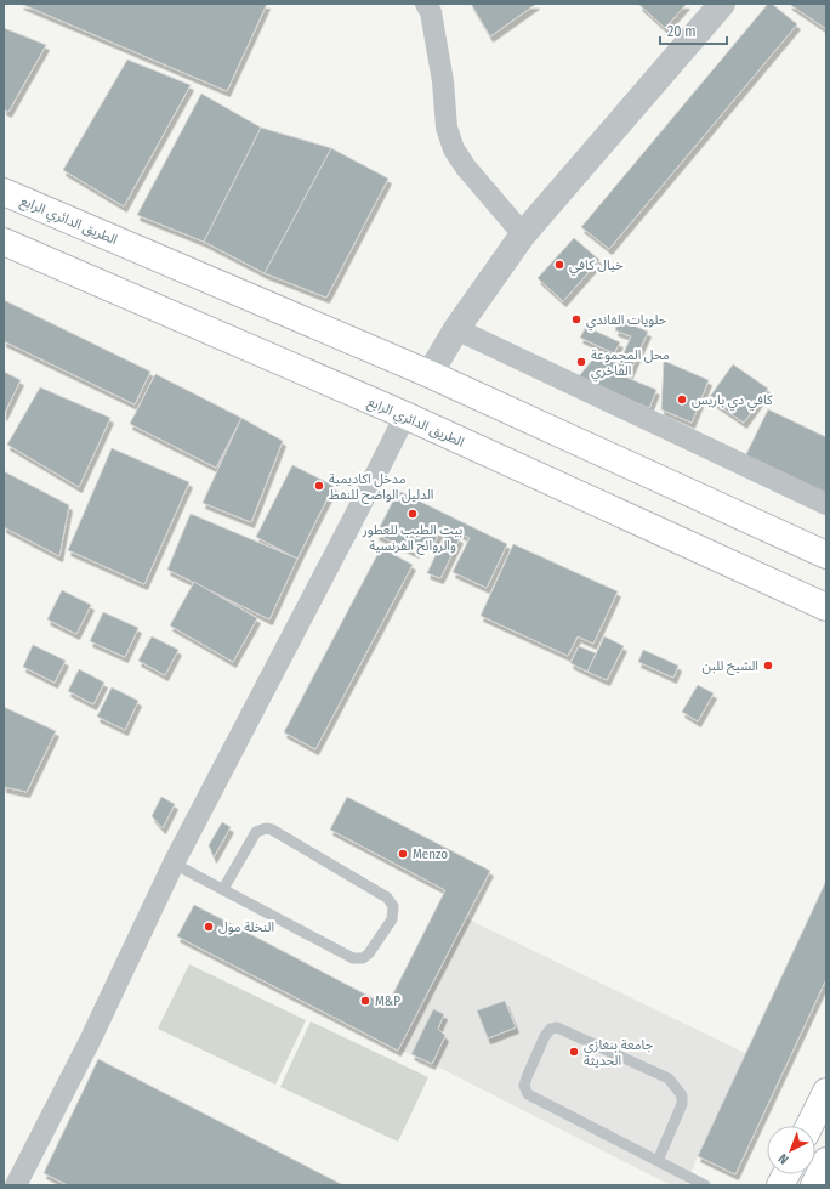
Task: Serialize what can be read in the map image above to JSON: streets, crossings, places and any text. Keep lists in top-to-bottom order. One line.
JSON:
{"streets":{"main road":["الطريق الدائري الرابع"]},"places":["خيال كافي","حلويات الفاندي","محل المجموعة الفاخري","كافي دي باريس","مدخل اكاديمية الدليل الواضح للنفط","بيت الطيب للعطور والروائح الفرنسية","الشيخ للبن","Menzo","النخلة مول","M&P","جامعة بنغازي الحديثة"],"scale_bar":"20 m","north":"bottom left"}
